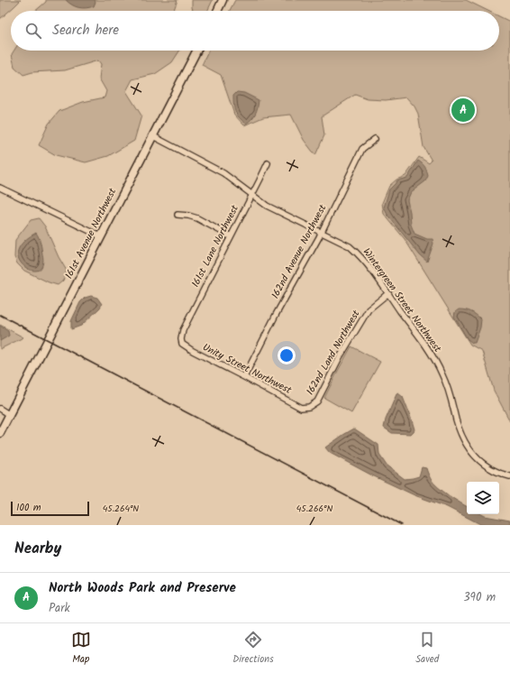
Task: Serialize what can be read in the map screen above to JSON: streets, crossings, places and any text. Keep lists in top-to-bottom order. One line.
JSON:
{"streets":{"main road":["161st Avenue Northwest"],"street":["161st Lane Northwest","162nd Avenue Northwest","Wintergreen Street Northwest","162nd Land Northwest","Unity Street Northwest"]},"crossings":[["161st Avenue Northwest","Wintergreen Street Northwest"],["161st Lane Northwest","Wintergreen Street Northwest"],["161st Lane Northwest","Unity Street Northwest"],["162nd Avenue Northwest","Wintergreen Street Northwest"],["162nd Avenue Northwest","Unity Street Northwest"],["Wintergreen Street Northwest","162nd Land Northwest"],["162nd Land Northwest","Unity Street Northwest"]],"scale_bar":"100 m","page":{"search":"Search here","pins":"A","scale":"100 m","heading":"Nearby","list":[{"mark":"A","name":"North Woods Park and Preserve","note":"Park","value":"390 m"}],"nav":["Map","Directions","Saved"]},"coordinates":["45.264°N","45.266°N"]}
